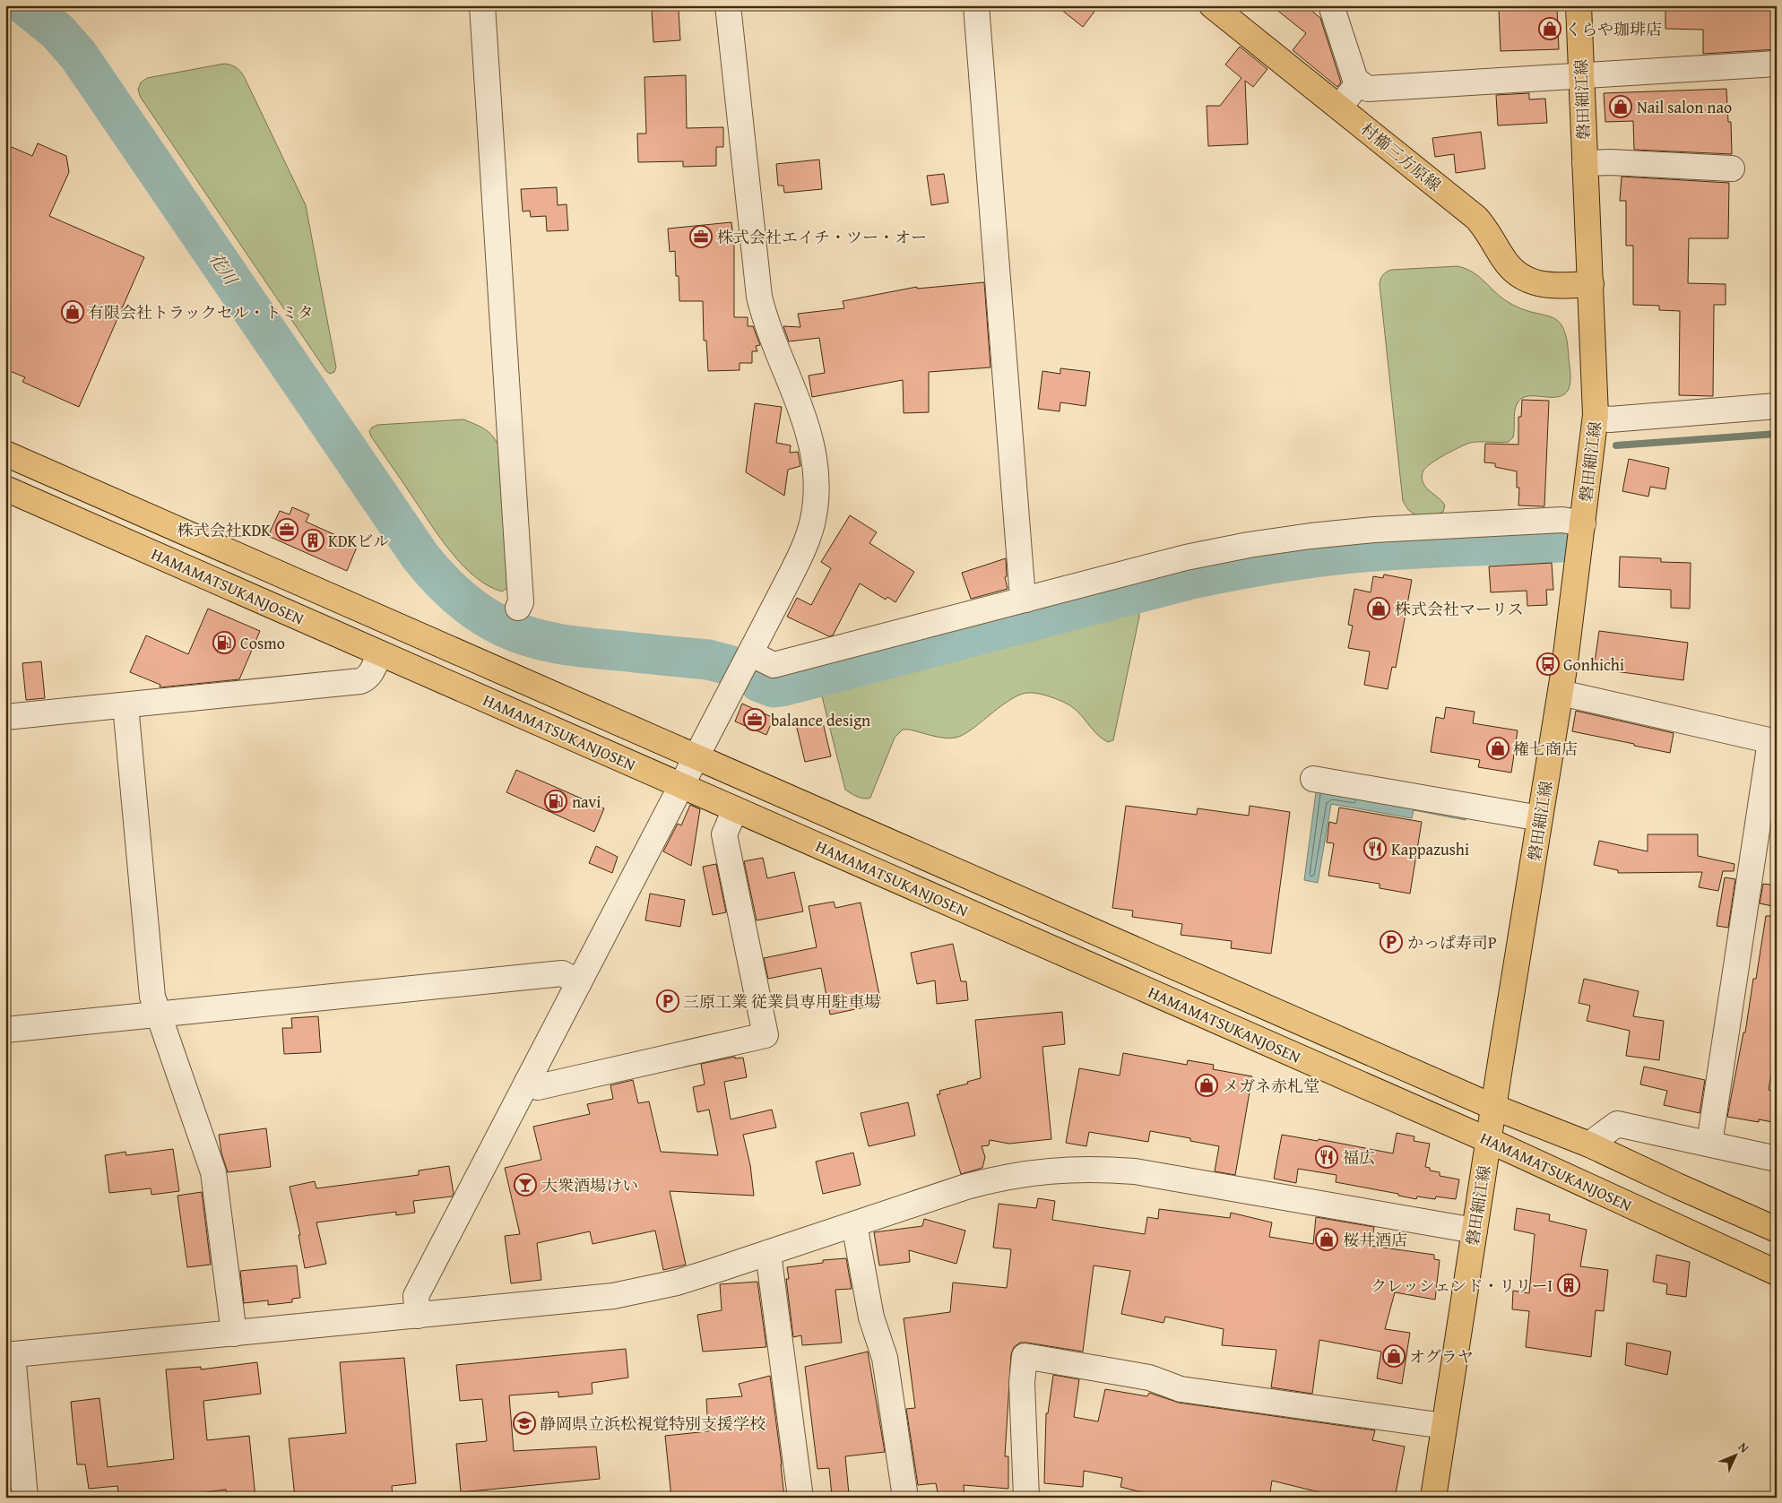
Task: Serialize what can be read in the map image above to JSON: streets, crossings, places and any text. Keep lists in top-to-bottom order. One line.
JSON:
{"streets":{"main road":["磐田細江線","村櫛三方原線","HAMAMATSUKANJOSEN"]},"crossings":[["磐田細江線","村櫛三方原線"],["磐田細江線","HAMAMATSUKANJOSEN"]],"water":["花川"],"places":{"shop":["くらや珈琲店","Nail salon nao","有限会社トラックセル・トミタ","株式会社マーリス","権七商店","メガネ赤札堂","桜井酒店","オグラヤ"],"office":["株式会社エイチ・ツー・オー","株式会社KDK","balance design"],"building":["KDKビル","クレッシェンド・リリーⅠ"],"fuel station":["Cosmo","navi"],"bus stop":["Gonhichi"],"restaurant":["Kappazushi","福広"],"parking":["かっぱ寿司P","三原工業 従業員専用駐車場"],"bar":["大衆酒場けい"],"school or university":["静岡県立浜松視覚特別支援学校"]},"north":"top right"}
